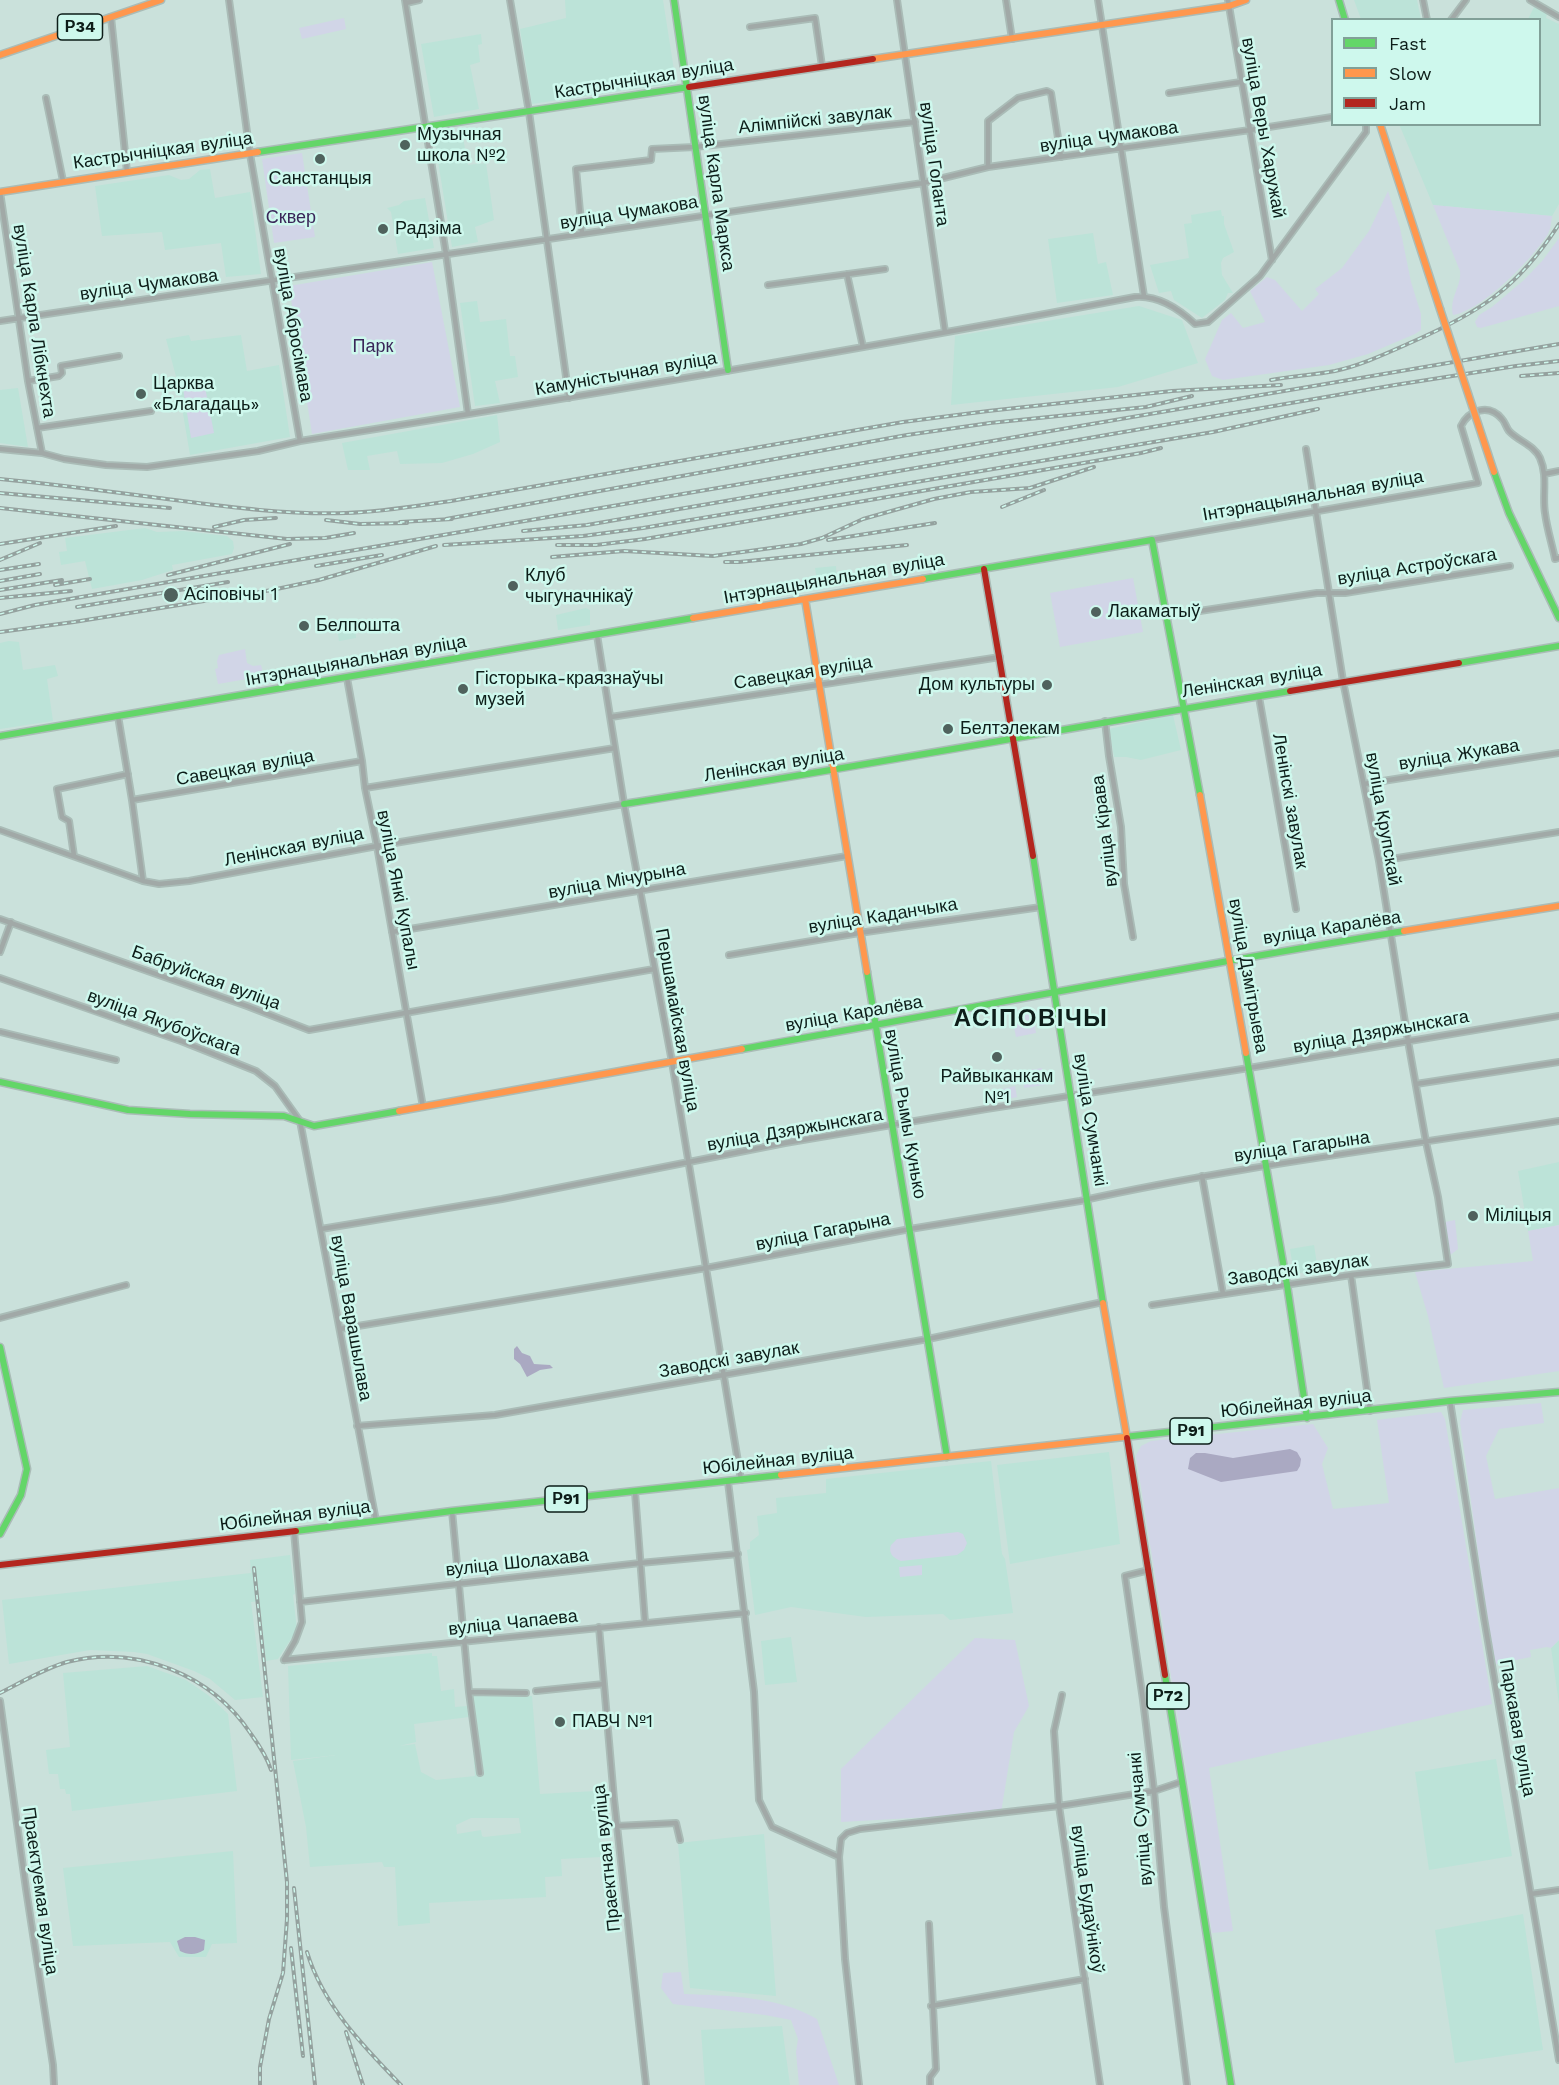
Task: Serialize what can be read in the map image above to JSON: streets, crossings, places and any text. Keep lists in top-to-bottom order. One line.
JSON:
{"streets":{"street":["Р34","Кастрычніцкая вуліца","Алімпійскі завулак","вуліца Веры Харужай","вуліца Чумакова","вуліца Голанта","вуліца Карла Маркса","вуліца Карла Лібкнехта","вуліца Абросімава","Камуністычная вуліца","Інтэрнацыянальная вуліца","вуліца Астроўскага","Савецкая вуліца","Ленінская вуліца","вуліца Жукава","Ленінскі завулак","вуліца Крупскай","вуліца Кірава","вуліца Мічурына","вуліца Янкі Купалы","вуліца Каданчыка","вуліца Каралёва","вуліца Дзмітрыева","Бабруйская вуліца","Першамайская вуліца","вуліца Якубоўскага","вуліца Дзяржынскага","вуліца Рымы Кунько","вуліца Сумчанкі","вуліца Гагарына","Заводскі завулак","вуліца Варашылава","Юбілейная вуліца","Р91","вуліца Шолахава","вуліца Чапаева","Р72","Паркавая вуліца","Праектная вуліца","Праектуемая вуліца","вуліца Будаўнікоў"]},"crossings":[["Кастрычніцкая вуліца","вуліца Веры Харужай"],["Кастрычніцкая вуліца","вуліца Голанта"],["Кастрычніцкая вуліца","вуліца Карла Маркса"],["Кастрычніцкая вуліца","вуліца Карла Лібкнехта"],["Кастрычніцкая вуліца","вуліца Абросімава"],["Алімпійскі завулак","вуліца Чумакова"],["Алімпійскі завулак","вуліца Голанта"],["Алімпійскі завулак","вуліца Карла Маркса"],["вуліца Веры Харужай","вуліца Чумакова"],["вуліца Чумакова","вуліца Голанта"],["вуліца Чумакова","вуліца Карла Маркса"],["вуліца Чумакова","вуліца Карла Лібкнехта"],["вуліца Чумакова","вуліца Абросімава"],["вуліца Голанта","Камуністычная вуліца"],["вуліца Карла Маркса","Камуністычная вуліца"],["вуліца Карла Лібкнехта","Камуністычная вуліца"],["вуліца Абросімава","Камуністычная вуліца"],["Інтэрнацыянальная вуліца","вуліца Крупскай"],["Інтэрнацыянальная вуліца","вуліца Янкі Купалы"],["Інтэрнацыянальная вуліца","вуліца Дзмітрыева"],["Інтэрнацыянальная вуліца","Першамайская вуліца"],["Інтэрнацыянальная вуліца","вуліца Рымы Кунько"],["Інтэрнацыянальная вуліца","вуліца Сумчанкі"],["вуліца Астроўскага","вуліца Крупскай"],["вуліца Астроўскага","вуліца Дзмітрыева"],["Савецкая вуліца","вуліца Янкі Купалы"],["Савецкая вуліца","Першамайская вуліца"],["Савецкая вуліца","вуліца Рымы Кунько"],["Савецкая вуліца","вуліца Сумчанкі"],["Ленінская вуліца","Ленінскі завулак"],["Ленінская вуліца","вуліца Крупскай"],["Ленінская вуліца","вуліца Кірава"],["Ленінская вуліца","вуліца Янкі Купалы"],["Ленінская вуліца","вуліца Дзмітрыева"],["Ленінская вуліца","Першамайская вуліца"],["Ленінская вуліца","вуліца Рымы Кунько"],["Ленінская вуліца","вуліца Сумчанкі"],["вуліца Жукава","вуліца Крупскай"],["вуліца Крупскай","вуліца Каралёва"],["вуліца Крупскай","вуліца Дзяржынскага"],["вуліца Крупскай","вуліца Гагарына"],["вуліца Крупскай","Заводскі завулак"],["вуліца Мічурына","вуліца Янкі Купалы"],["вуліца Мічурына","Першамайская вуліца"],["вуліца Мічурына","вуліца Рымы Кунько"],["вуліца Янкі Купалы","вуліца Каралёва"],["вуліца Янкі Купалы","Бабруйская вуліца"],["вуліца Каданчыка","вуліца Рымы Кунько"],["вуліца Каданчыка","вуліца Сумчанкі"],["вуліца Каралёва","вуліца Дзмітрыева"],["вуліца Каралёва","Першамайская вуліца"],["вуліца Каралёва","вуліца Якубоўскага"],["вуліца Каралёва","вуліца Рымы Кунько"],["вуліца Каралёва","вуліца Сумчанкі"],["вуліца Каралёва","вуліца Варашылава"],["вуліца Дзмітрыева","вуліца Дзяржынскага"],["вуліца Дзмітрыева","вуліца Гагарына"],["вуліца Дзмітрыева","Заводскі завулак"],["вуліца Дзмітрыева","Юбілейная вуліца"],["Першамайская вуліца","вуліца Дзяржынскага"],["Першамайская вуліца","вуліца Гагарына"],["Першамайская вуліца","Заводскі завулак"],["Першамайская вуліца","Юбілейная вуліца"],["вуліца Якубоўскага","вуліца Варашылава"],["вуліца Дзяржынскага","вуліца Рымы Кунько"],["вуліца Дзяржынскага","вуліца Сумчанкі"],["вуліца Дзяржынскага","вуліца Варашылава"],["вуліца Рымы Кунько","вуліца Гагарына"],["вуліца Рымы Кунько","Заводскі завулак"],["вуліца Рымы Кунько","Юбілейная вуліца"],["вуліца Сумчанкі","вуліца Гагарына"],["вуліца Сумчанкі","Заводскі завулак"],["вуліца Сумчанкі","Юбілейная вуліца"],["вуліца Сумчанкі","вуліца Будаўнікоў"],["вуліца Гагарына","вуліца Варашылава"],["Заводскі завулак","вуліца Варашылава"],["вуліца Варашылава","Юбілейная вуліца"],["Юбілейная вуліца","Паркавая вуліца"],["вуліца Шолахава","вуліца Чапаева"],["вуліца Чапаева","Праектная вуліца"]],"districts":["АСІПОВІЧЫ"],"parks":["Сквер","Парк"],"places":["Музычная школа №2","Санстанцыя","Радзіма","Царква «Благадаць»","Клуб чыгуначнікаў","Асіповічы 1","Лакаматыў","Белпошта","Дом культуры","Гісторыка-краязнаўчы музей","Белтэлекам","Райвыканкам №1","Міліцыя","ПАВЧ №1"],"legend":["Fast","Slow","Jam"]}
